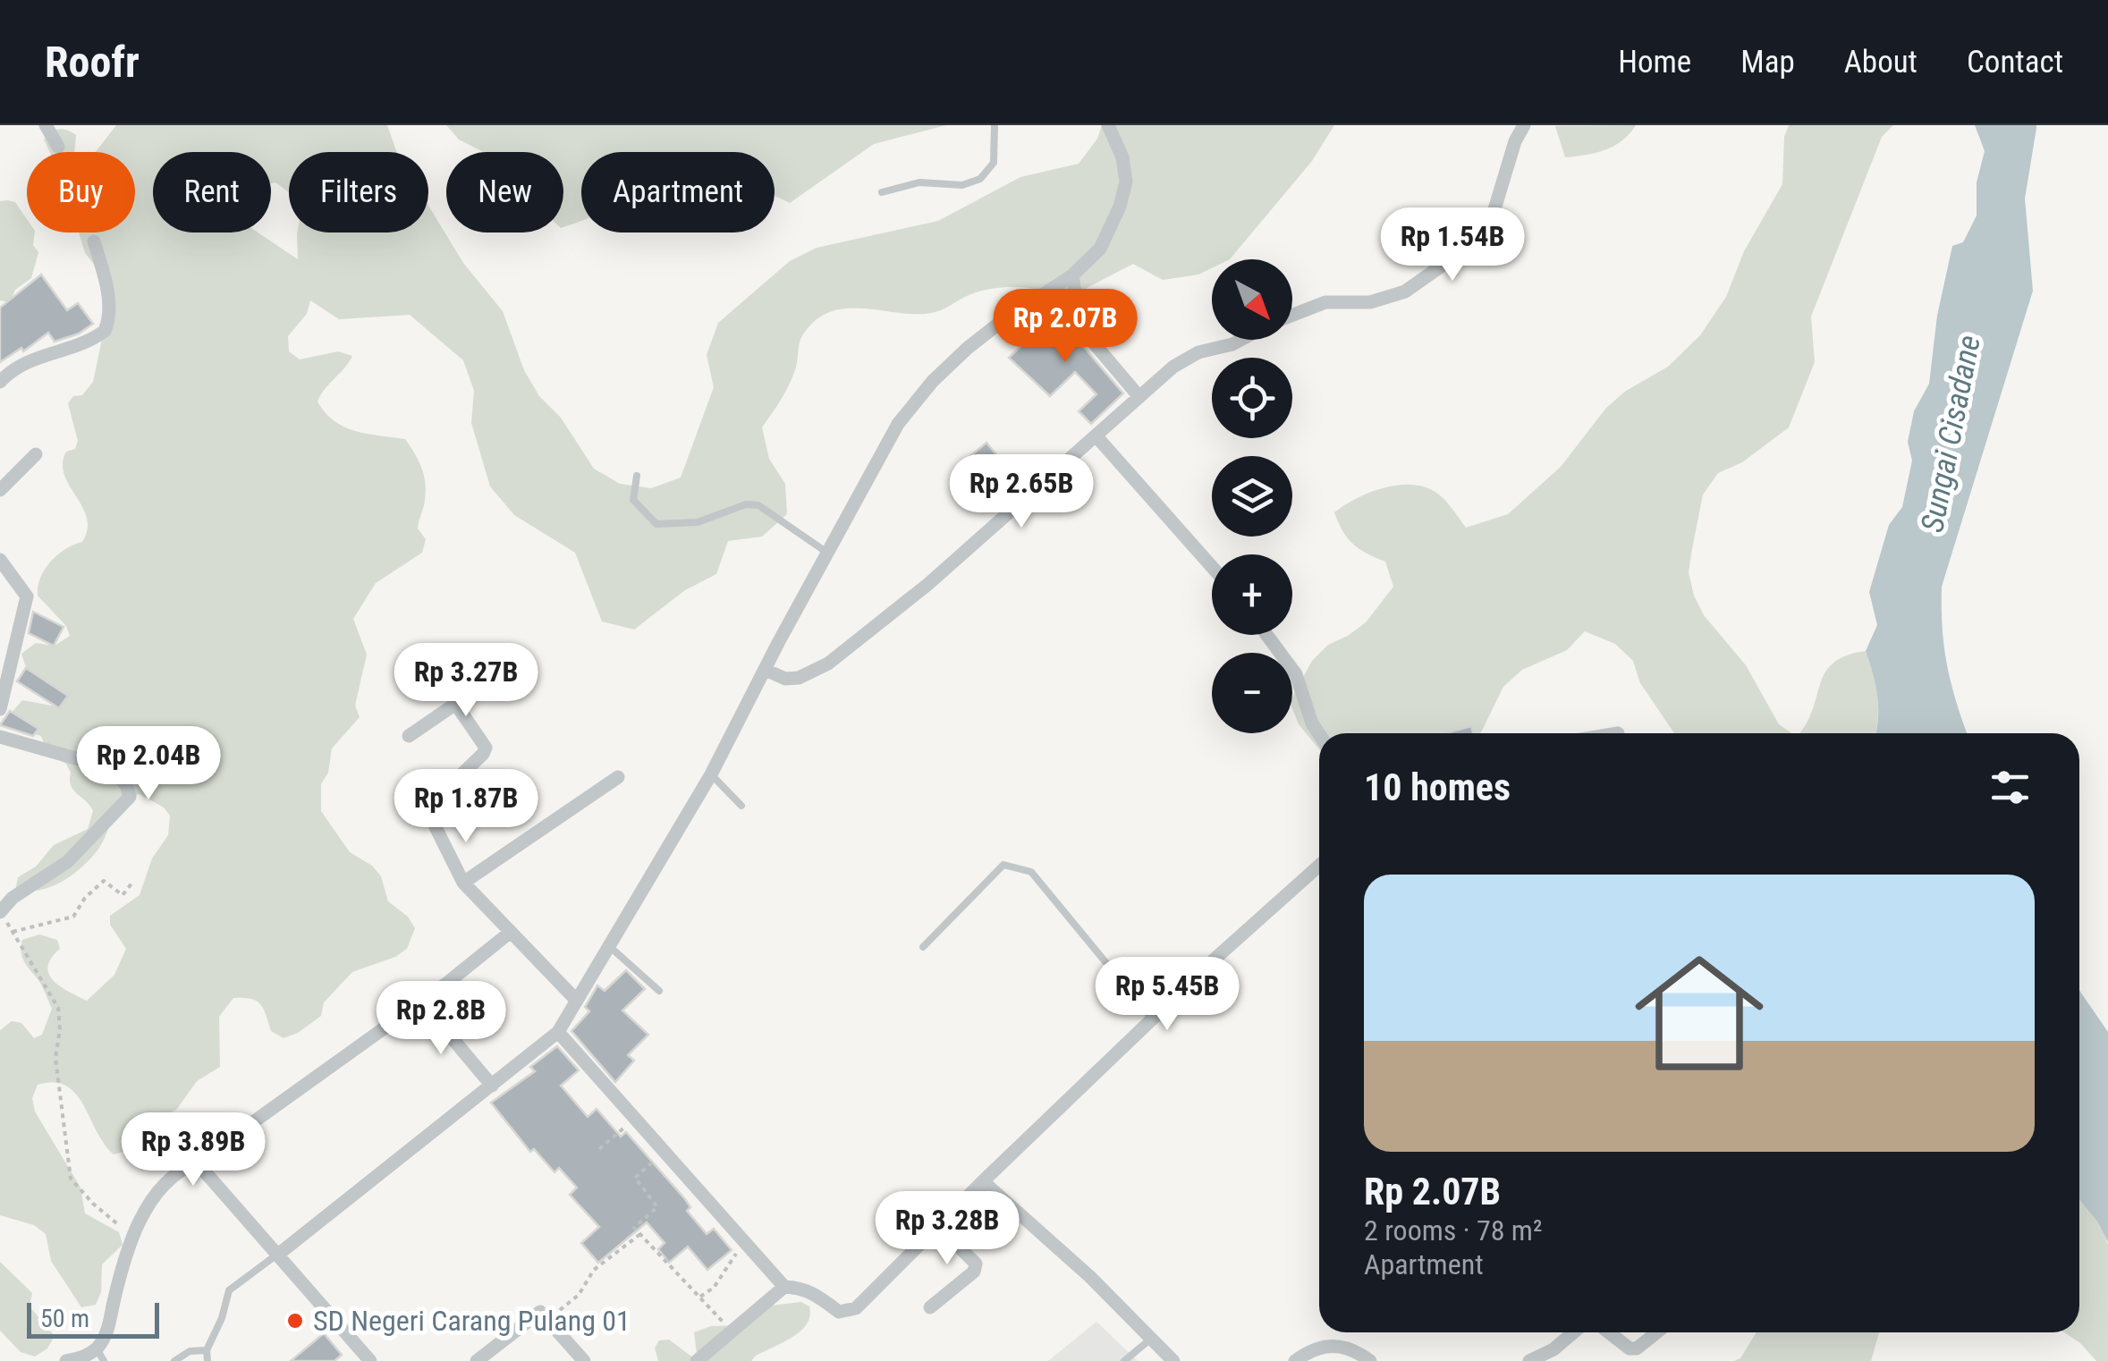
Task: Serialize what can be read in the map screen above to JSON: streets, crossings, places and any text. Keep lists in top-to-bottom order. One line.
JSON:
{"water":["Sungai Cisadane"],"places":["SD Negeri Carang Pulang 01"],"scale_bar":"50 m","north":"bottom right","page":{"header":"Roofr","nav":["Home","Map","About","Contact"],"chip":["Buy","Rent","Filters","New","Apartment"],"price":["Rp 1.54B","Rp 2.07B","Rp 2.65B","Rp 3.27B","Rp 2.04B","Rp 1.87B","Rp 5.45B","Rp 2.8B","Rp 3.89B","Rp 3.28B"],"map_buttons":["+","−"],"heading":"10 homes","list":[{"name":"Rp 2.07B","note":"2 rooms · 78 m² · Apartment"}],"scale":"50 m"}}
